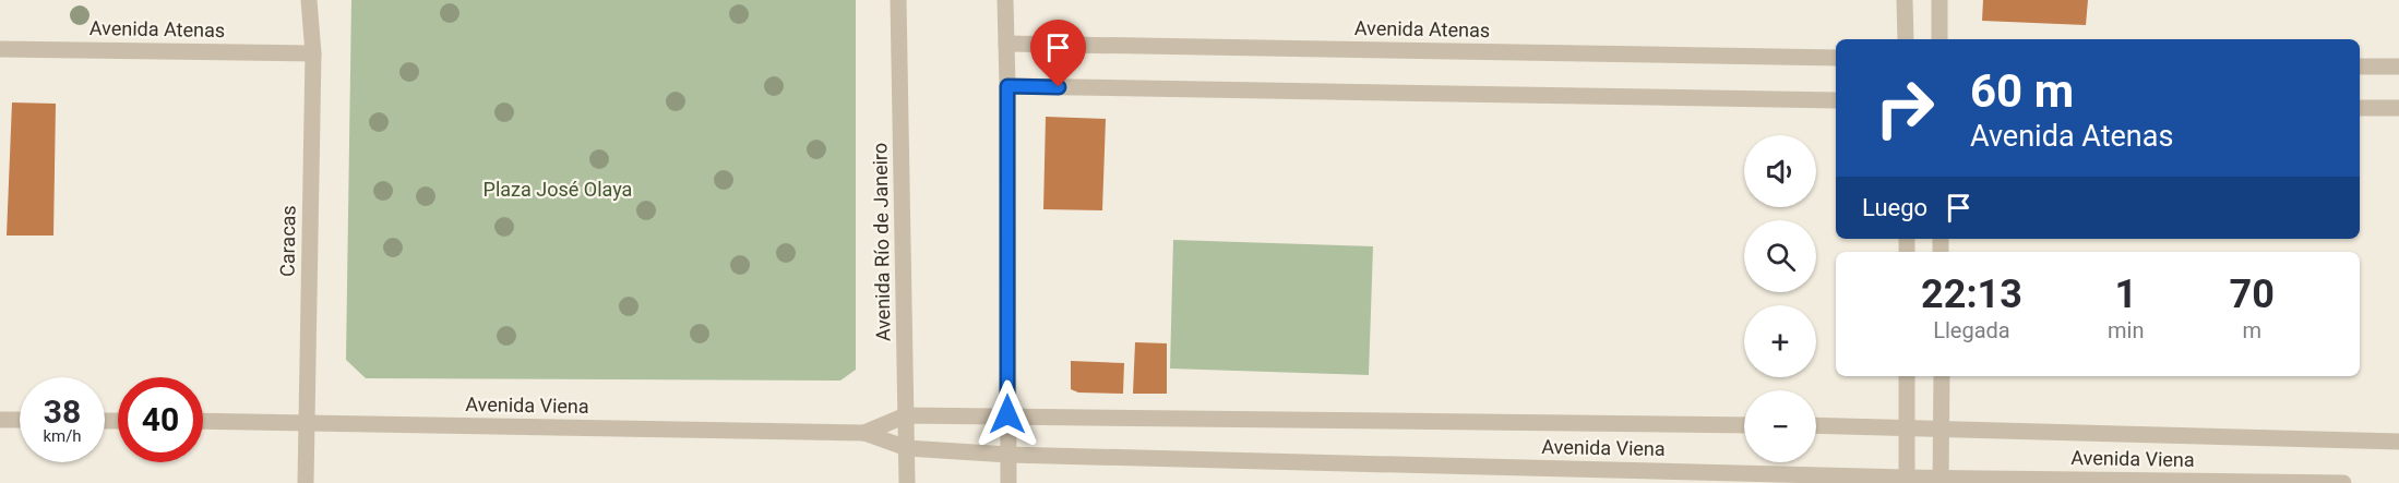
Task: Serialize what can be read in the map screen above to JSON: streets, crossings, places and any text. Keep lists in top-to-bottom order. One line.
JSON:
{"streets":{"street":["Avenida Atenas","Caracas","Avenida Río de Janeiro","Avenida Viena"]},"crossings":[["Avenida Atenas","Caracas"],["Caracas","Avenida Viena"],["Avenida Río de Janeiro","Avenida Viena"]],"parks":["Plaza José Olaya"],"page":{"turn":["60 m","Avenida Atenas"],"map_buttons":["+","−"],"then":"Luego","eta":["22:13","Llegada","1","min","70","m"],"speed":"38 km/h","limit":"40"}}
